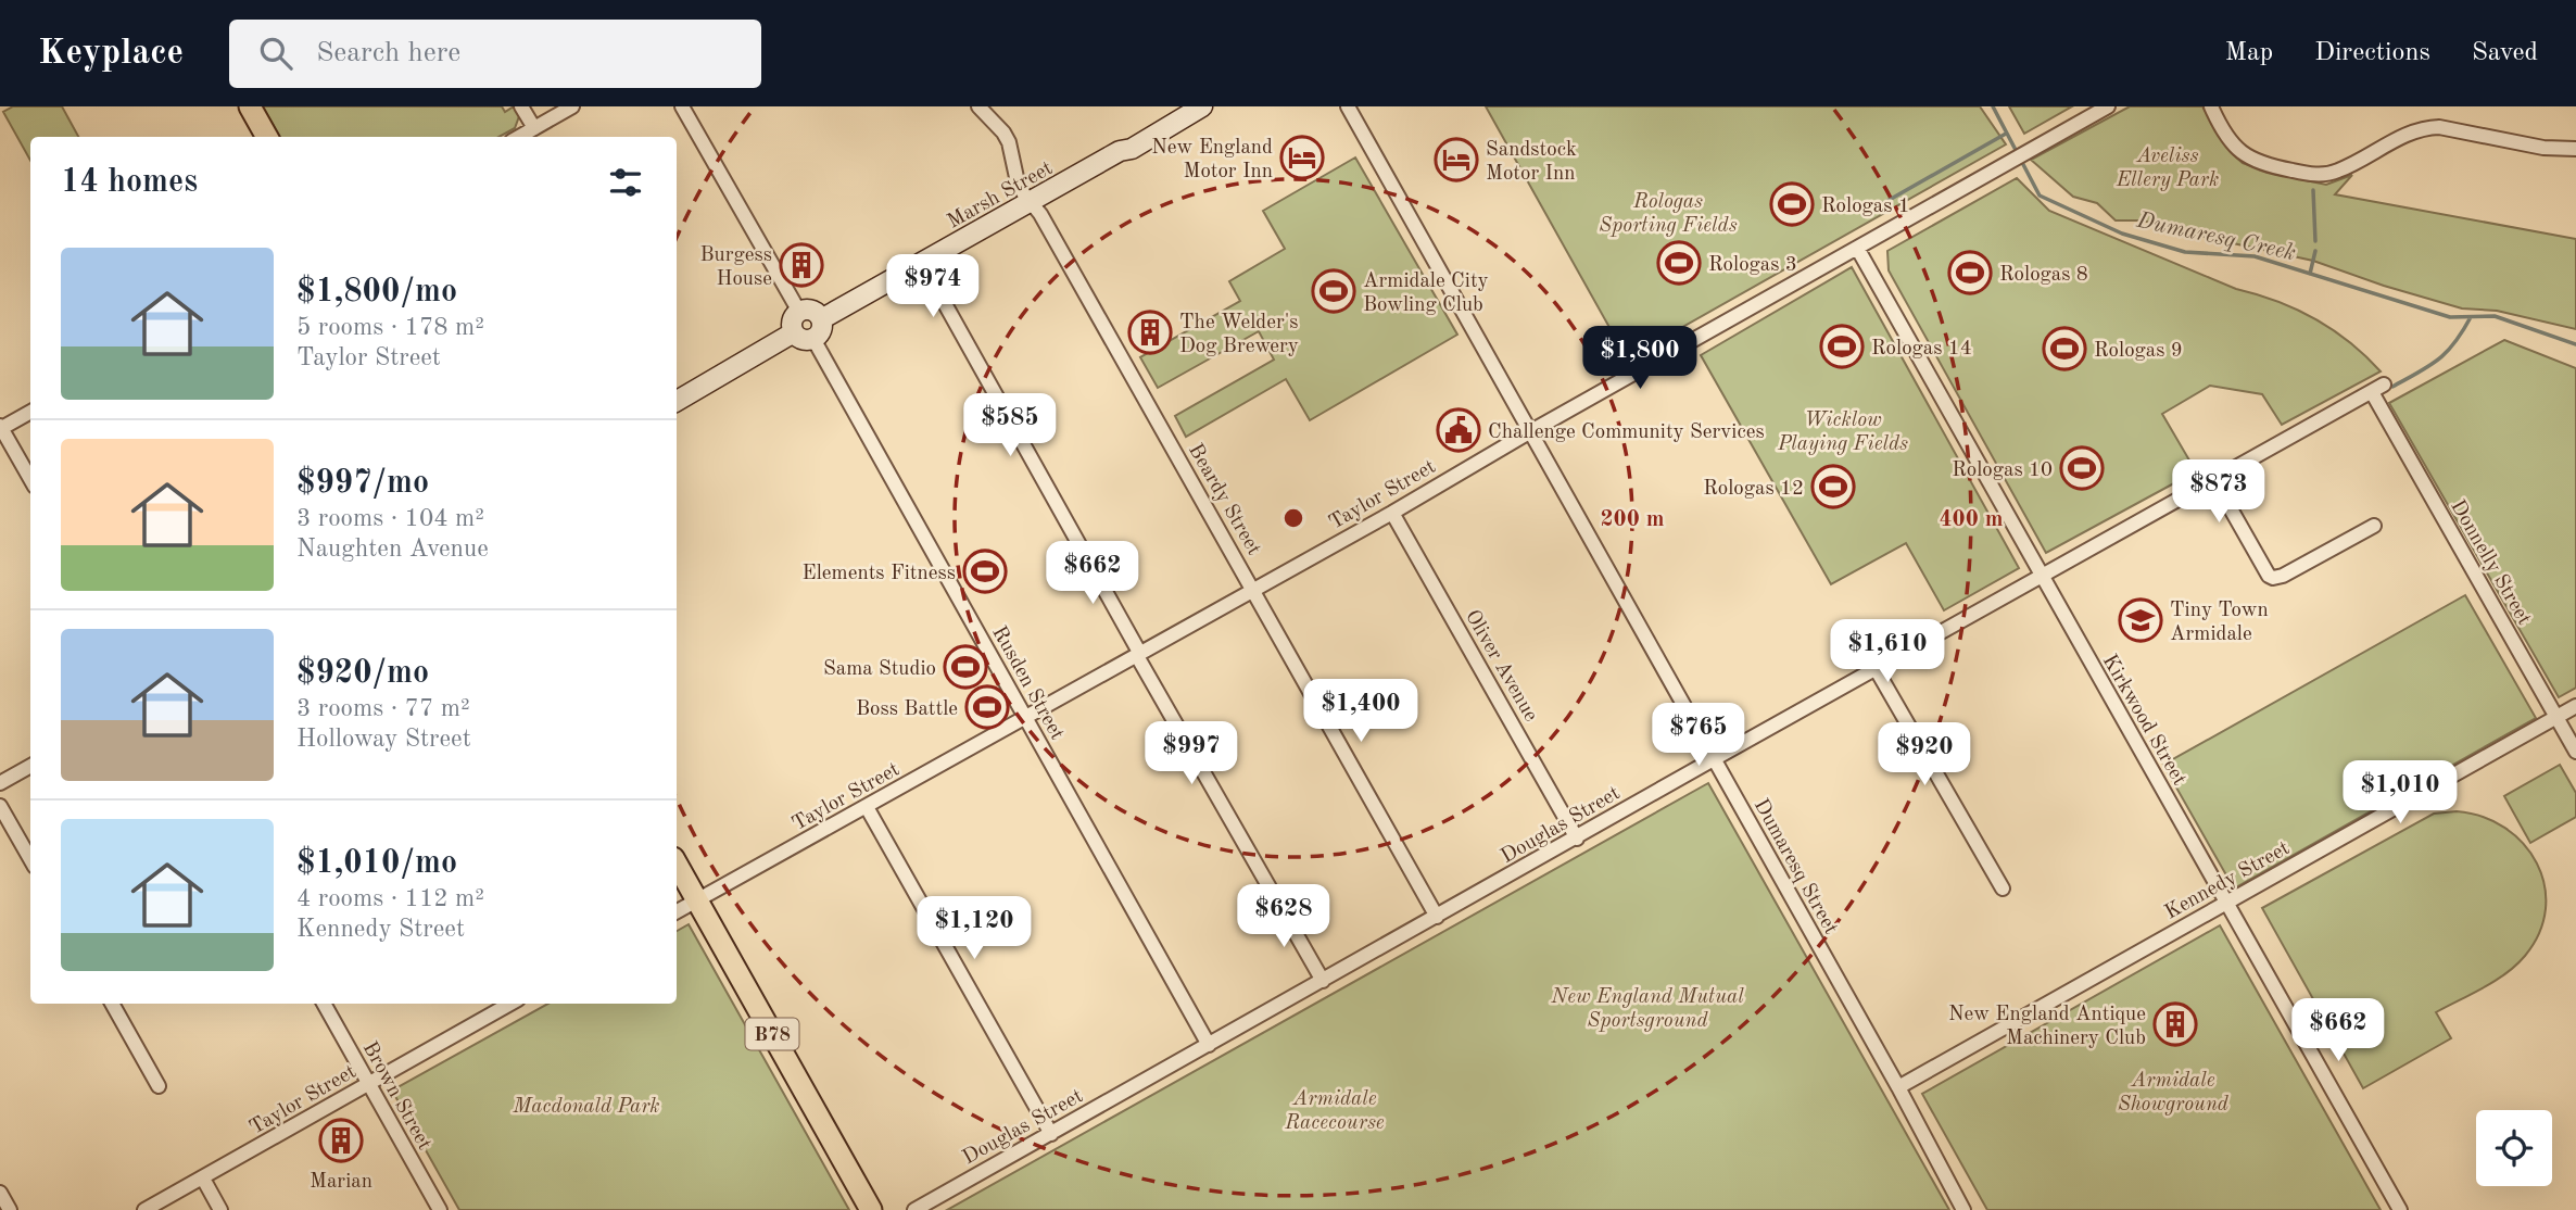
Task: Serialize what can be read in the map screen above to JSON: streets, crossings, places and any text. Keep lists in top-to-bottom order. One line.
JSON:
{"streets":{"main road":["Marsh Street","B78"],"street":["Taylor Street","Beardy Street","Donnelly Street","Oliver Avenue","Rusden Street","Kirkwood Street","Douglas Street","Dumaresq Street","Kennedy Street","Brown Street"]},"crossings":[["Marsh Street","Beardy Street"],["Marsh Street","Rusden Street"],["Taylor Street","Beardy Street"],["Taylor Street","Oliver Avenue"],["Taylor Street","Rusden Street"],["Taylor Street","Kirkwood Street"],["Taylor Street","Dumaresq Street"],["Taylor Street","B78"],["Taylor Street","Brown Street"],["Beardy Street","Douglas Street"],["Donnelly Street","Douglas Street"],["Donnelly Street","Kennedy Street"],["Oliver Avenue","Douglas Street"],["Rusden Street","Douglas Street"],["Kirkwood Street","Douglas Street"],["Kirkwood Street","Kennedy Street"],["Douglas Street","Dumaresq Street"],["Dumaresq Street","Kennedy Street"]],"water":["Dumaresq Creek"],"parks":["Aveliss Ellery Park","Rologas Sporting Fields","Wicklow Playing Fields","New England Mutual Sportsground","Armidale Showground","Armidale Racecourse","Macdonald Park"],"places":{"hotel":["New England Motor Inn","Sandstock Motor Inn"],"sports":["Rologas 1","Rologas 3","Rologas 8","Armidale City Bowling Club","Rologas 14","Rologas 9","Rologas 10","Rologas 12","Elements Fitness","Sama Studio","Boss Battle"],"building":["Burgess House","The Welder's Dog Brewery","New England Antique Machinery Club","Marian"],"public building":["Challenge Community Services"],"school or university":["Tiny Town Armidale"]},"page":{"header":"Keyplace","search":"Search here","nav":["Map","Directions","Saved"],"heading":"14 homes","list":[{"name":"$1,800/mo","note":"5 rooms · 178 m² · Taylor Street"},{"name":"$997/mo","note":"3 rooms · 104 m² · Naughten Avenue"},{"name":"$920/mo","note":"3 rooms · 77 m² · Holloway Street"},{"name":"$1,010/mo","note":"4 rooms · 112 m² · Kennedy Street"}],"price":["$974","$1,800","$585","$873","$662","$1,610","$1,400","$765","$997","$920","$1,010","$628","$1,120","$662"]},"rings":["200 m","400 m"]}
